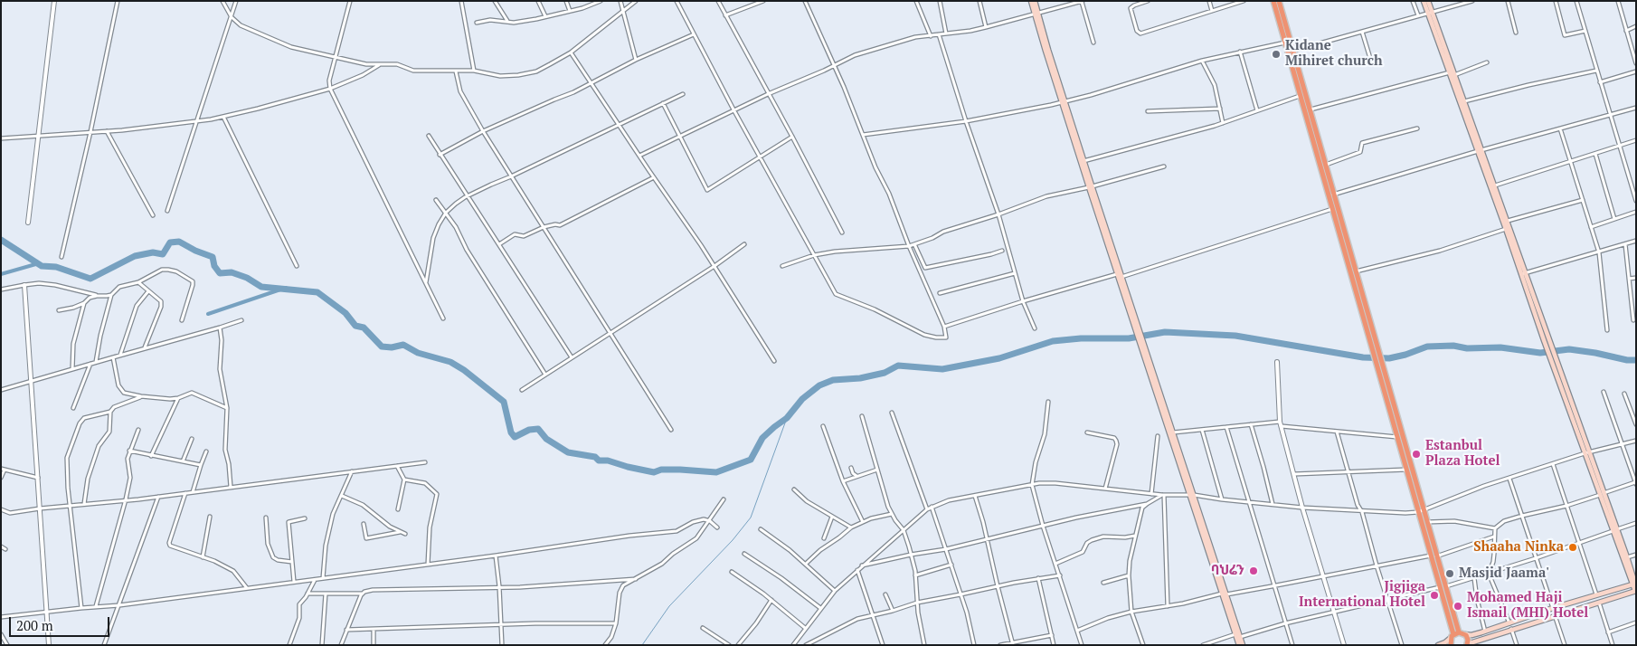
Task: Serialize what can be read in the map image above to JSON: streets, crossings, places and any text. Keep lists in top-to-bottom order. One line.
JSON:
{"places":["Kidane Mihiret church","Estanbul Plaza Hotel","Shaaha Ninka","ባህሬን","Masjid Jaama'","Jigjiga International Hotel","Mohamed Haji Ismail (MHI) Hotel"],"scale_bar":"200 m"}
